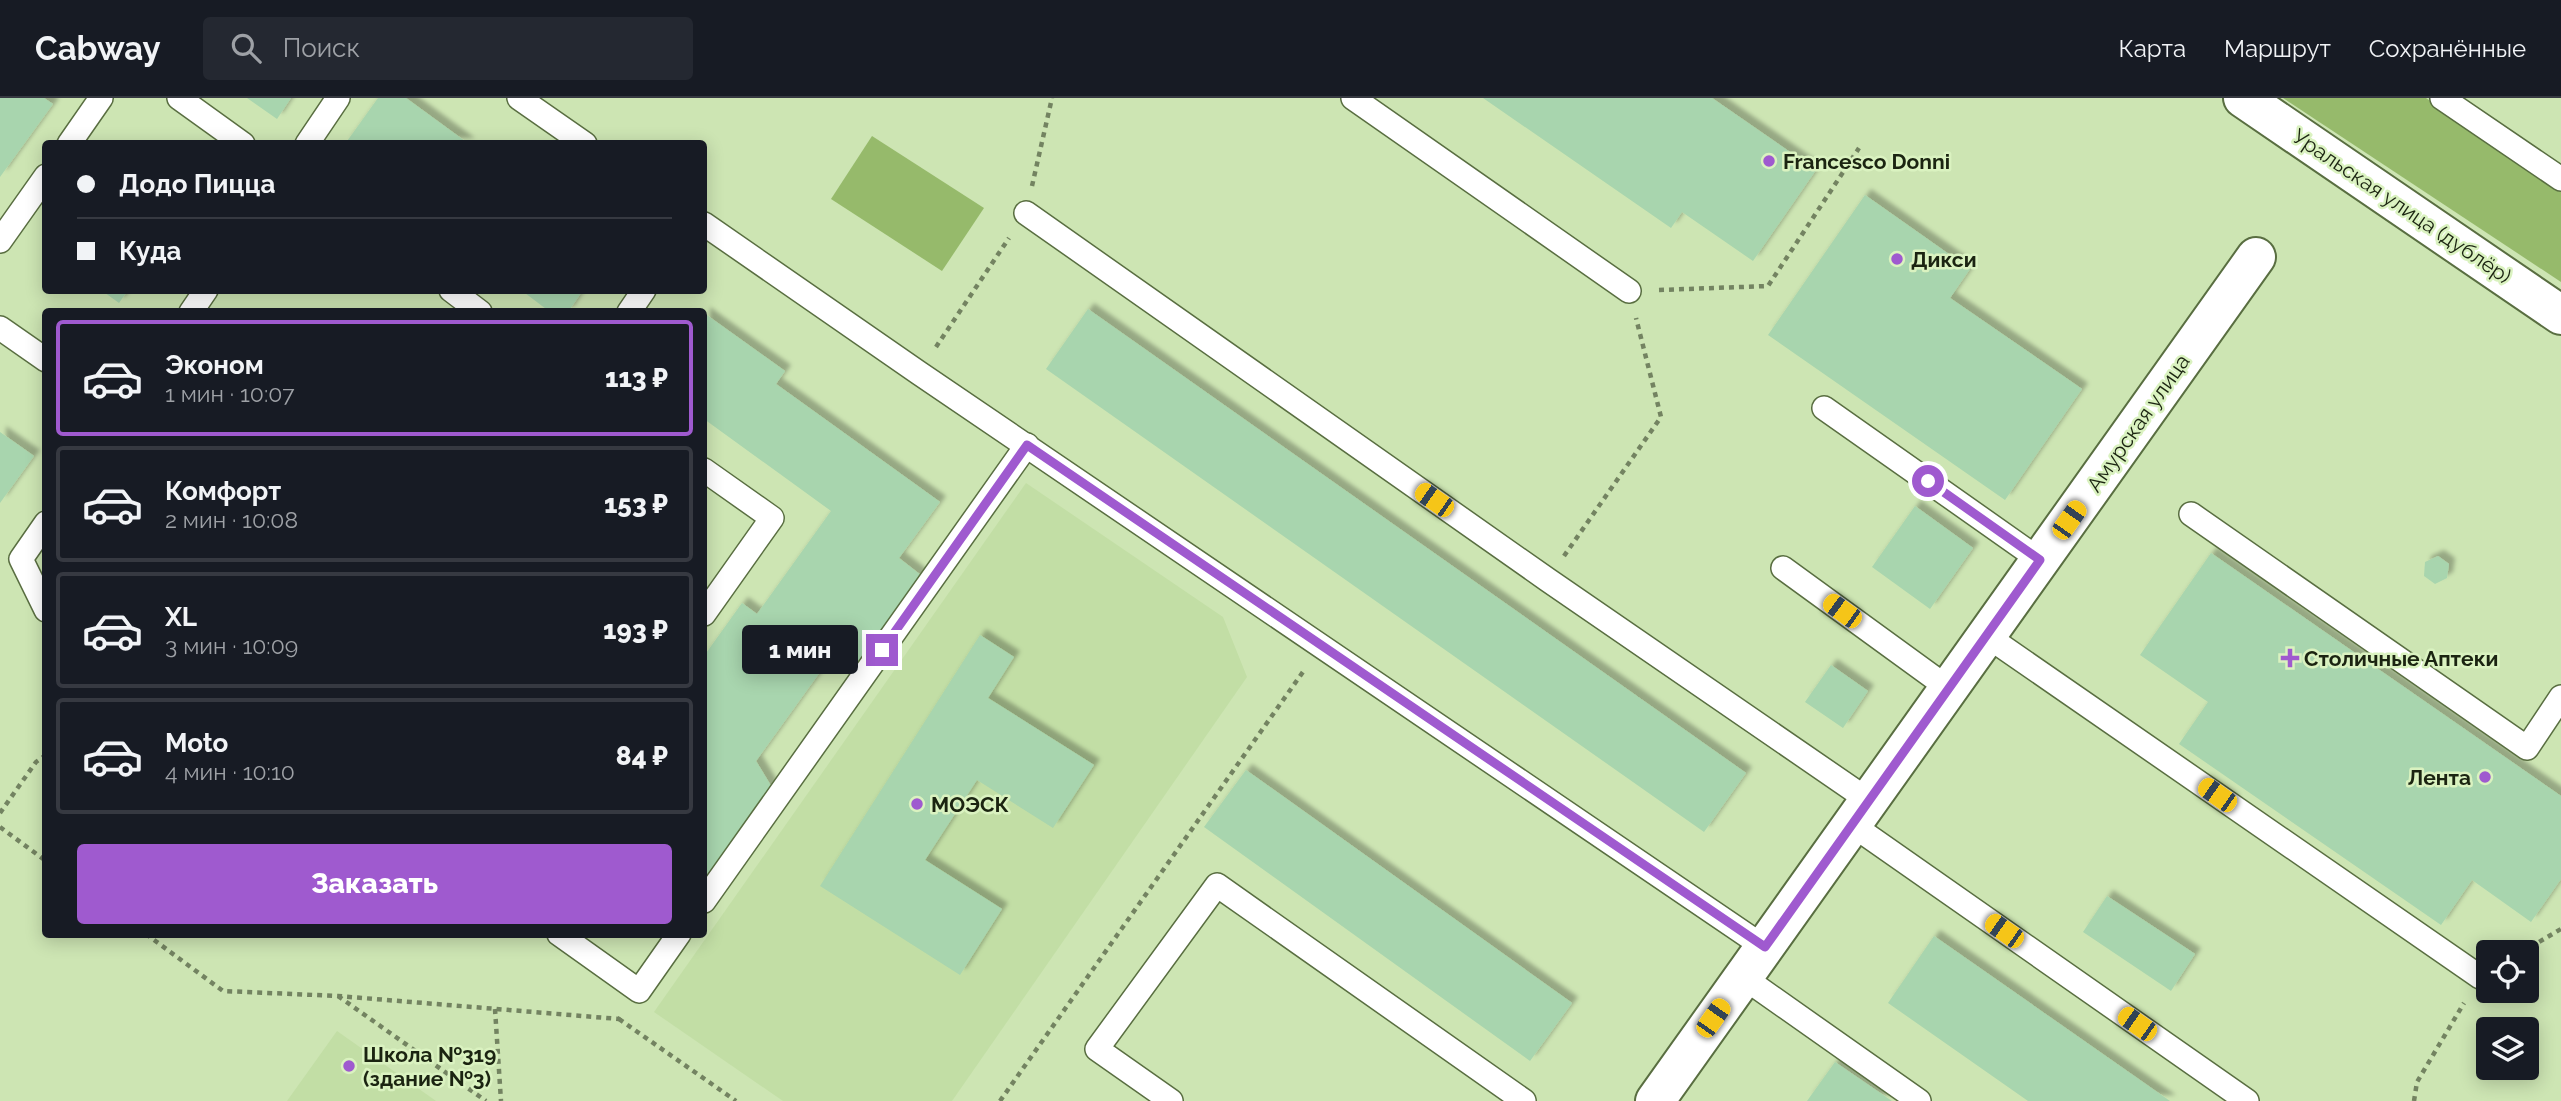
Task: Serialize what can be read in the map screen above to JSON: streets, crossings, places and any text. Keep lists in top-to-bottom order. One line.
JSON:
{"streets":{"street":["Уральская улица (дублёр)","Амурская улица"]},"places":{"other":["Francesco Donni","Дикси","Лента","МОЭСК","Школа №319 (здание №3)"],"health":["Столичные Аптеки"]},"page":{"header":"Cabway","search":"Поиск","nav":["Карта","Маршрут","Сохранённые"],"banner":["Додо Пицца","Куда"],"list":[{"name":"Эконом","note":"1 мин · 10:07","value":"113 ₽"},{"name":"Комфорт","note":"2 мин · 10:08","value":"153 ₽"},{"name":"XL","note":"3 мин · 10:09","value":"193 ₽"},{"name":"Moto","note":"4 мин · 10:10","value":"84 ₽"}],"bubble":"1 мин","buttons":"Заказать"}}
